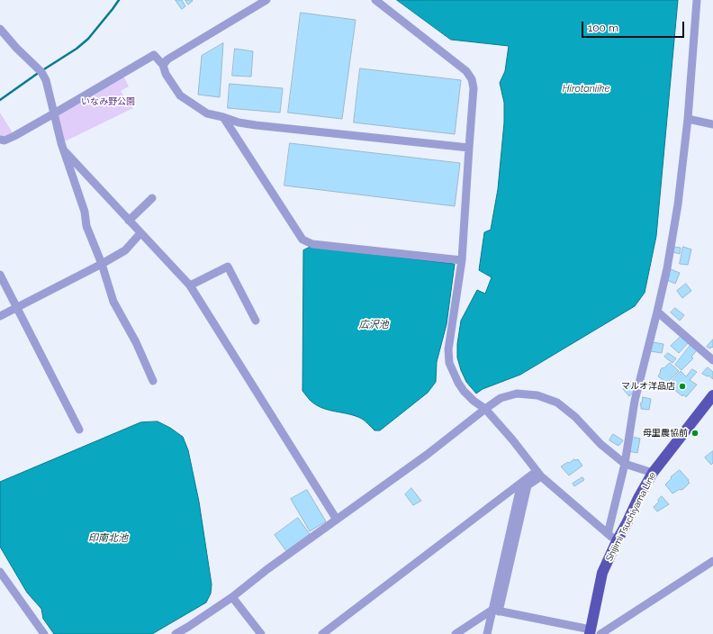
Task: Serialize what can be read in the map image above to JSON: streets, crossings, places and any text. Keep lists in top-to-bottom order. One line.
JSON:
{"streets":{"main road":["Shijimi Tsuchiyama Line"]},"water":["Hirotaniike","広沢池","印南北池"],"parks":["いなみ野公園"],"places":["マルオ洋品店","母里農協前"],"scale_bar":"100 m"}
